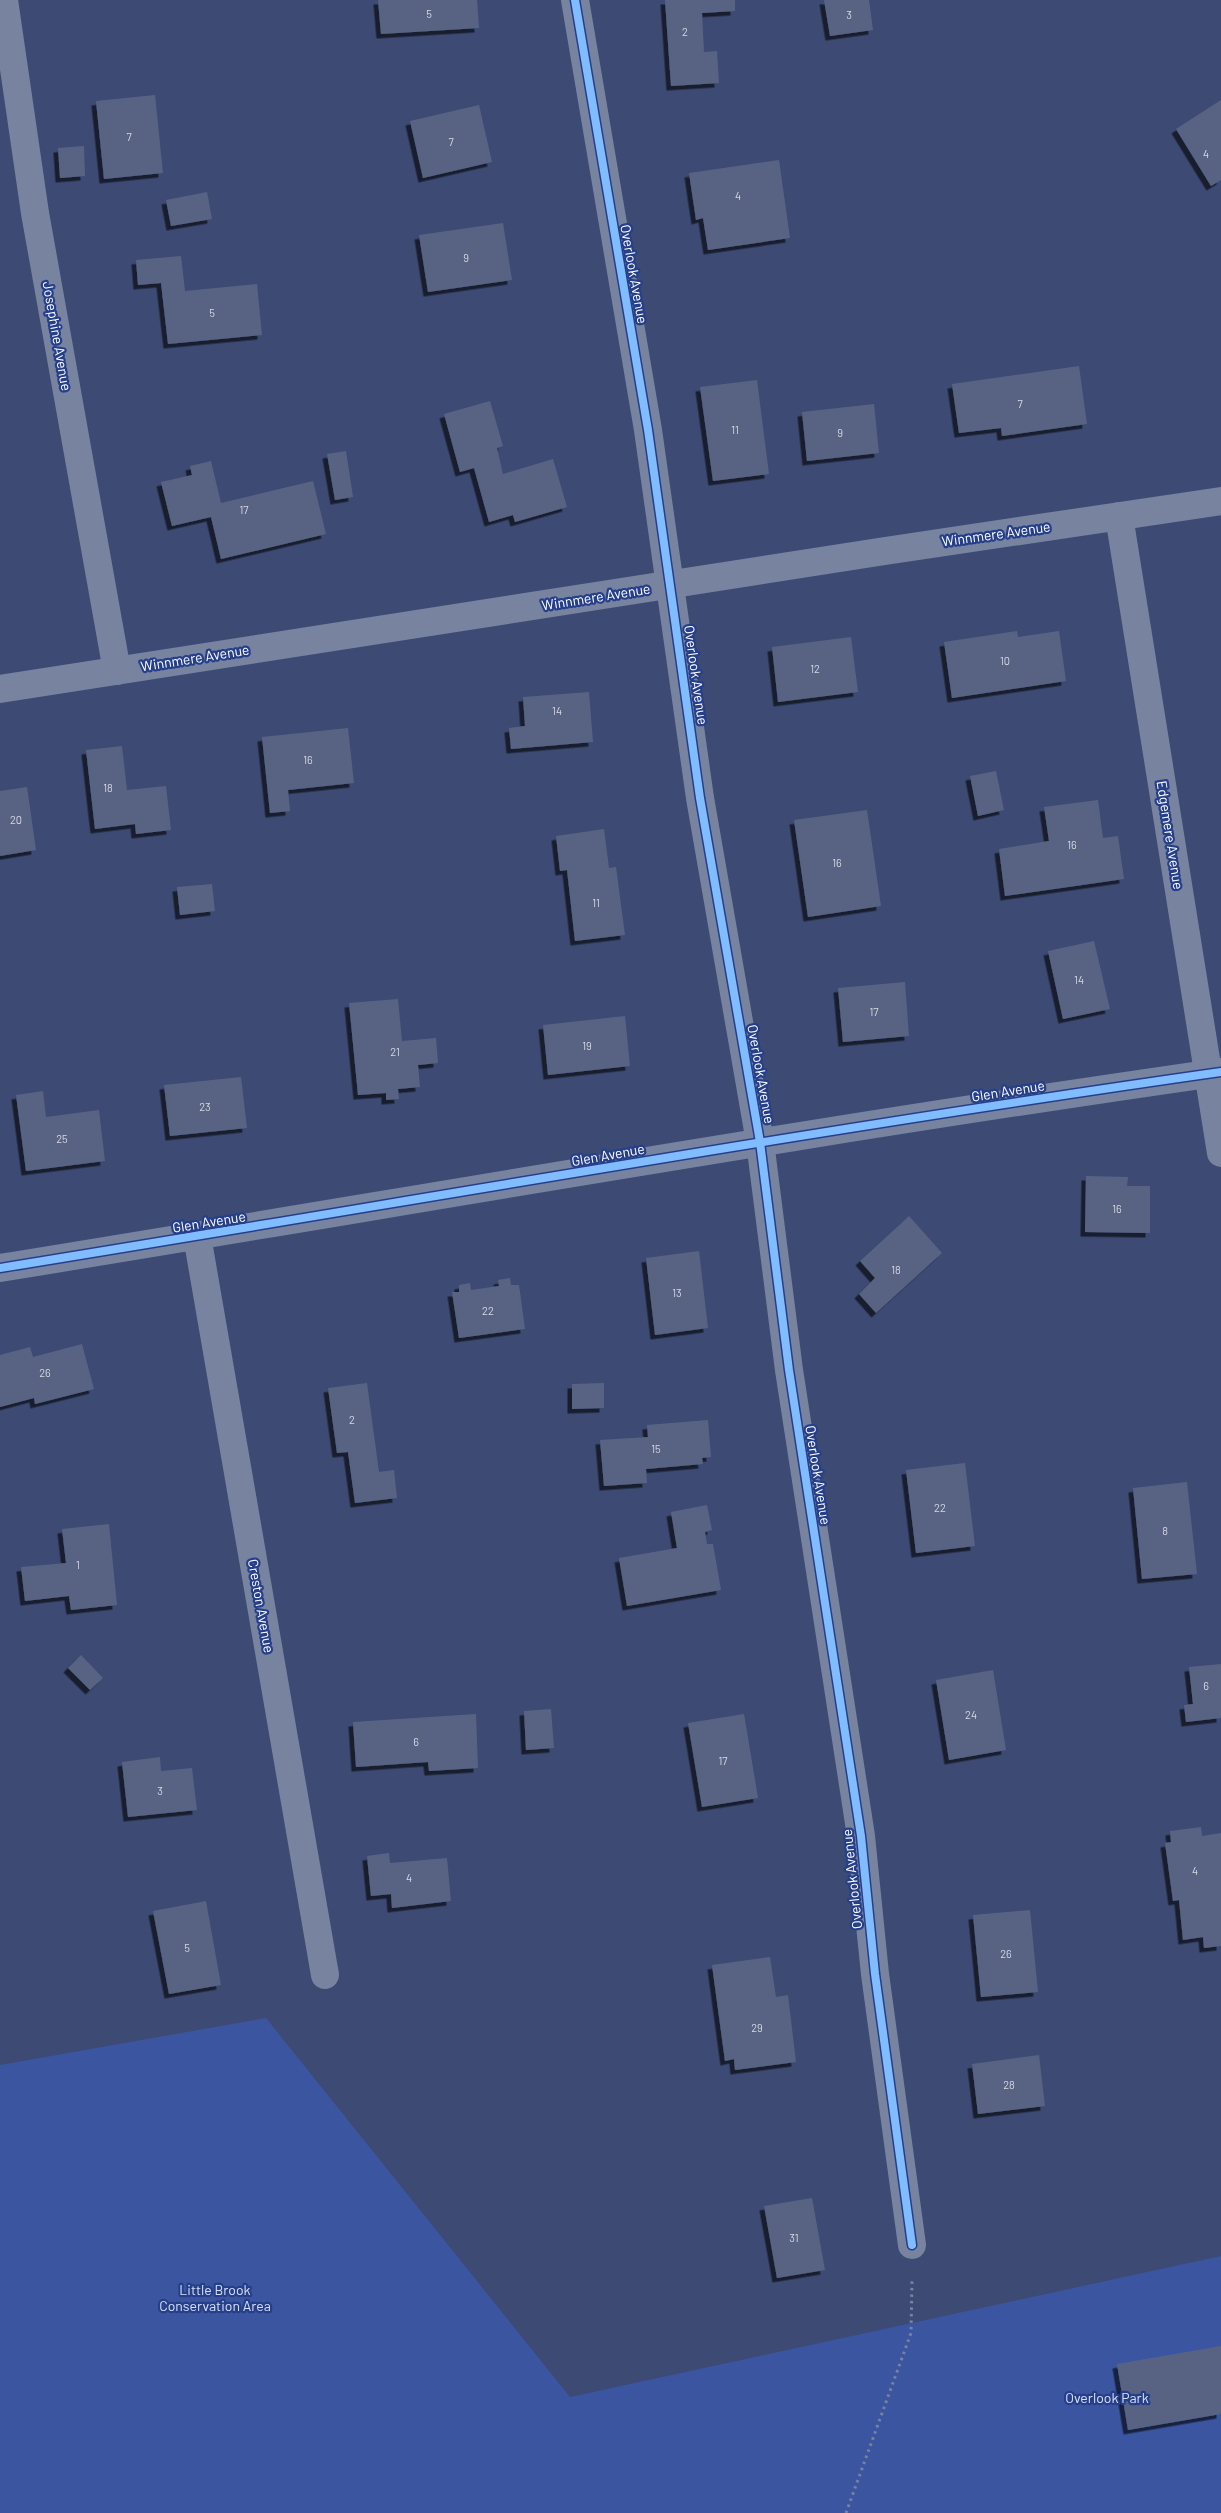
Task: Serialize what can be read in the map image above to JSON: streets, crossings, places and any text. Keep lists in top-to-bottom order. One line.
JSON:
{"streets":{"street":["Overlook Avenue","Josephine Avenue","Winnmere Avenue","Edgemere Avenue","Glen Avenue","Creston Avenue"]},"crossings":[["Overlook Avenue","Winnmere Avenue"],["Overlook Avenue","Glen Avenue"],["Josephine Avenue","Winnmere Avenue"],["Winnmere Avenue","Edgemere Avenue"],["Edgemere Avenue","Glen Avenue"],["Glen Avenue","Creston Avenue"]],"parks":["Little Brook Conservation Area","Overlook Park"],"house_numbers":["5","3","2","7","7","4","4","9","5","7","11","9","17","10","12","14","16","18","20","16","16","11","14","17","19","21","23","25","16","18","13","22","26","2","15","22","8","1","6","24","6","17","3","4","4","5","26","29","28","31"]}
